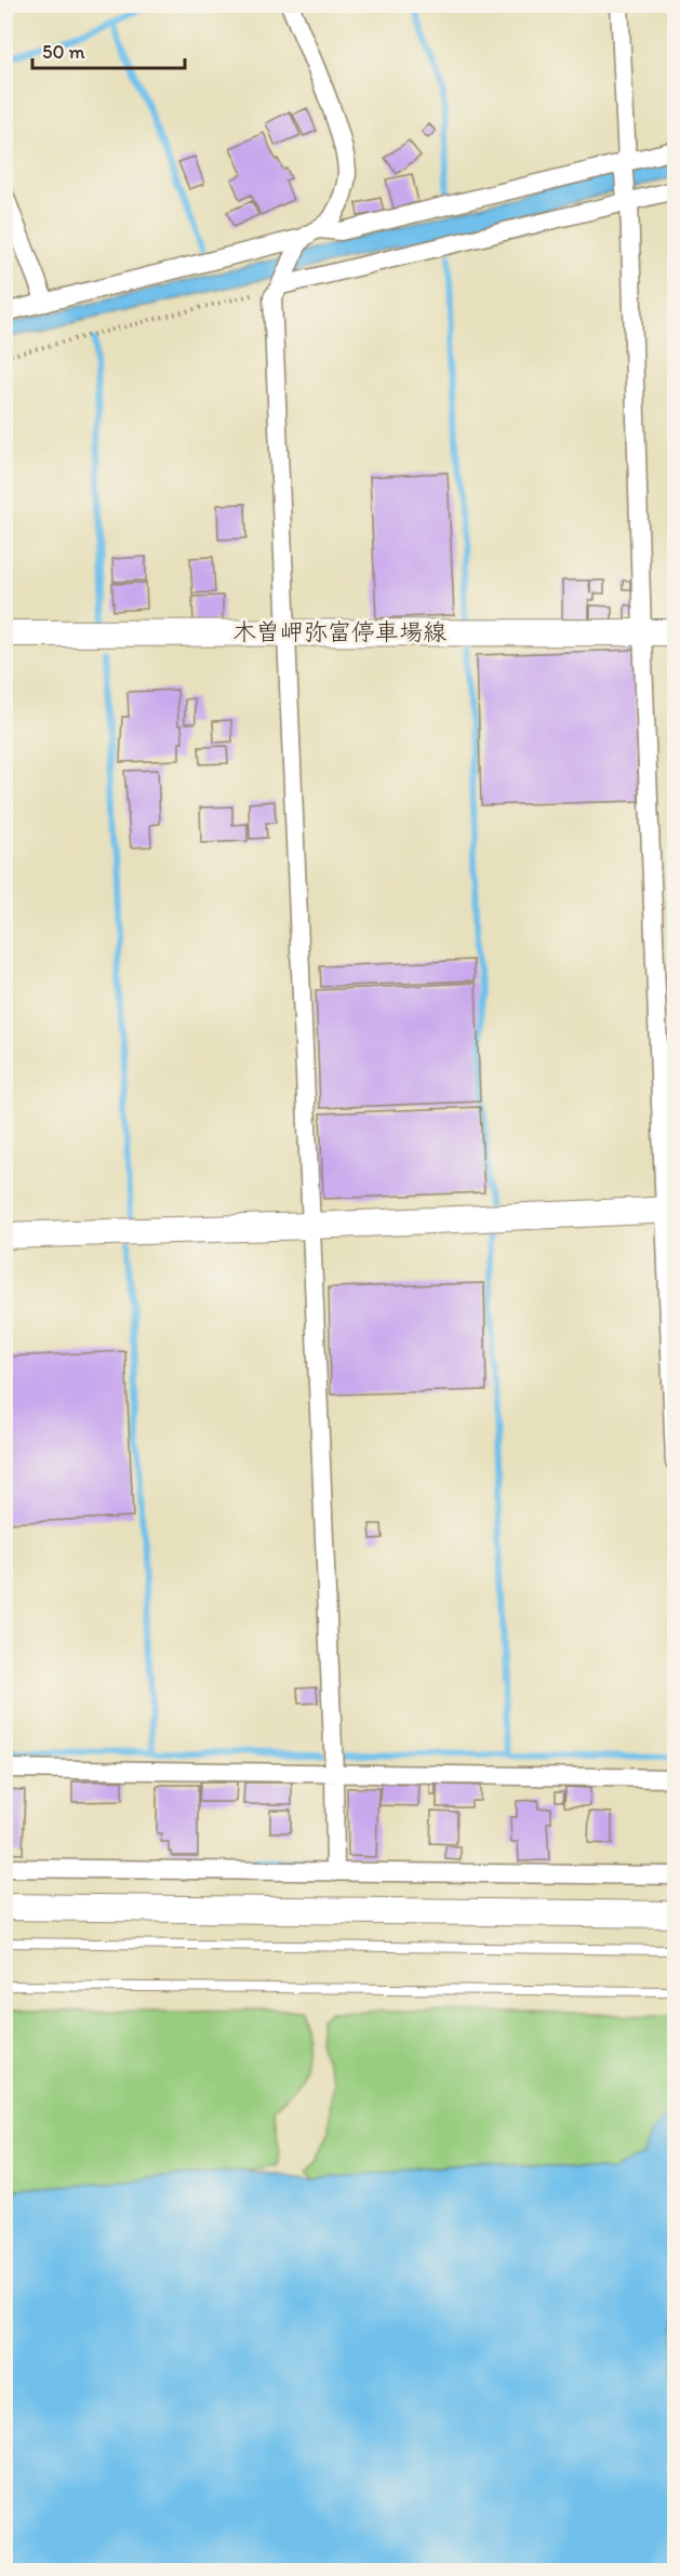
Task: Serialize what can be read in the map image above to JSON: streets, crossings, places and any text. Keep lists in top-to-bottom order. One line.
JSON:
{"streets":{"street":["木曽岬弥富停車場線"]},"scale_bar":"50 m"}
